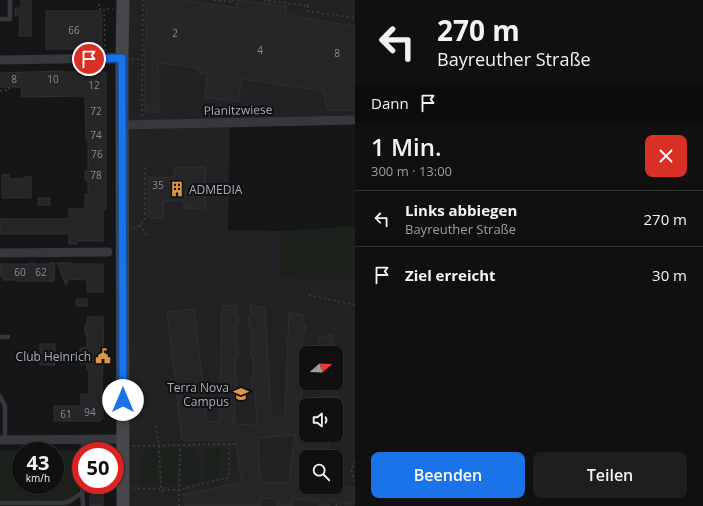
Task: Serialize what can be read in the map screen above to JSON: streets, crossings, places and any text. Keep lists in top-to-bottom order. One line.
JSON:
{"streets":{"street":["Planitzwiese"]},"places":{"building":["ADMEDIA"],"public building":["Club Heinrich"],"school or university":["Terra Nova Campus"]},"house_numbers":["66","2","4","8","8","10","12","72","74","76","78","35","60","62","94","61"],"north":"right","page":{"turn":["270 m","Bayreuther Straße"],"then":"Dann","heading":["1 Min.","300 m · 13:00"],"list":[{"name":"Links abbiegen","note":"Bayreuther Straße","value":"270 m"},{"name":"Ziel erreicht","value":"30 m"}],"speed":"43 km/h","limit":"50","buttons":["Beenden","Teilen"]}}
